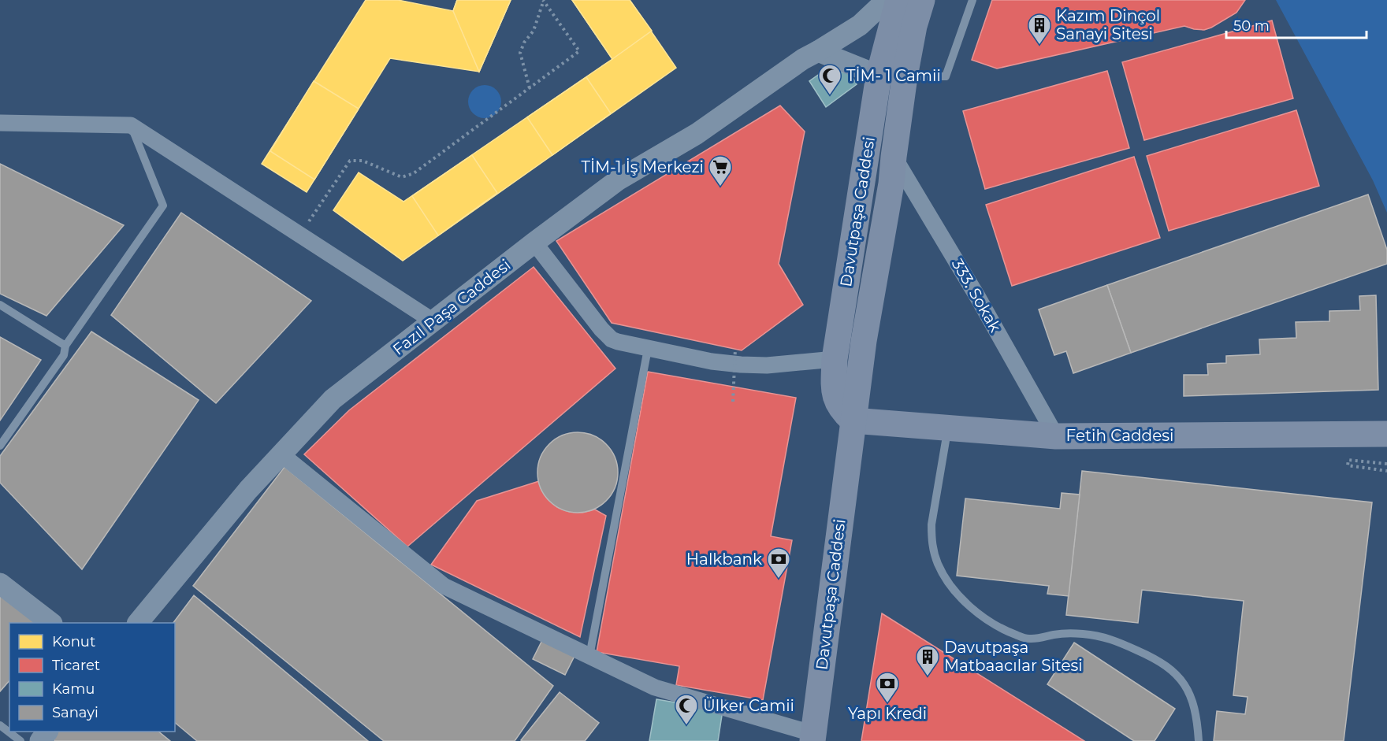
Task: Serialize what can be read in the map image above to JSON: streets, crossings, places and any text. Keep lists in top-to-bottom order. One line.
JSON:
{"streets":{"main road":["Davutpaşa Caddesi","Fetih Caddesi"],"street":["333. Sokak","Fazıl Paşa Caddesi"]},"crossings":[["Davutpaşa Caddesi","333. Sokak"],["Davutpaşa Caddesi","Fetih Caddesi"],["333. Sokak","Fetih Caddesi"]],"places":{"building":["Kazım Dinçol Sanayi Sitesi","Davutpaşa Matbaacılar Sitesi"],"mosque":["TİM- 1 Camii","Ülker Camii"],"supermarket":["TİM-1 İş Merkezi"],"bank":["Halkbank","Yapı Kredi"]},"legend":["Konut","Ticaret","Kamu","Sanayi"],"scale_bar":"50 m"}
